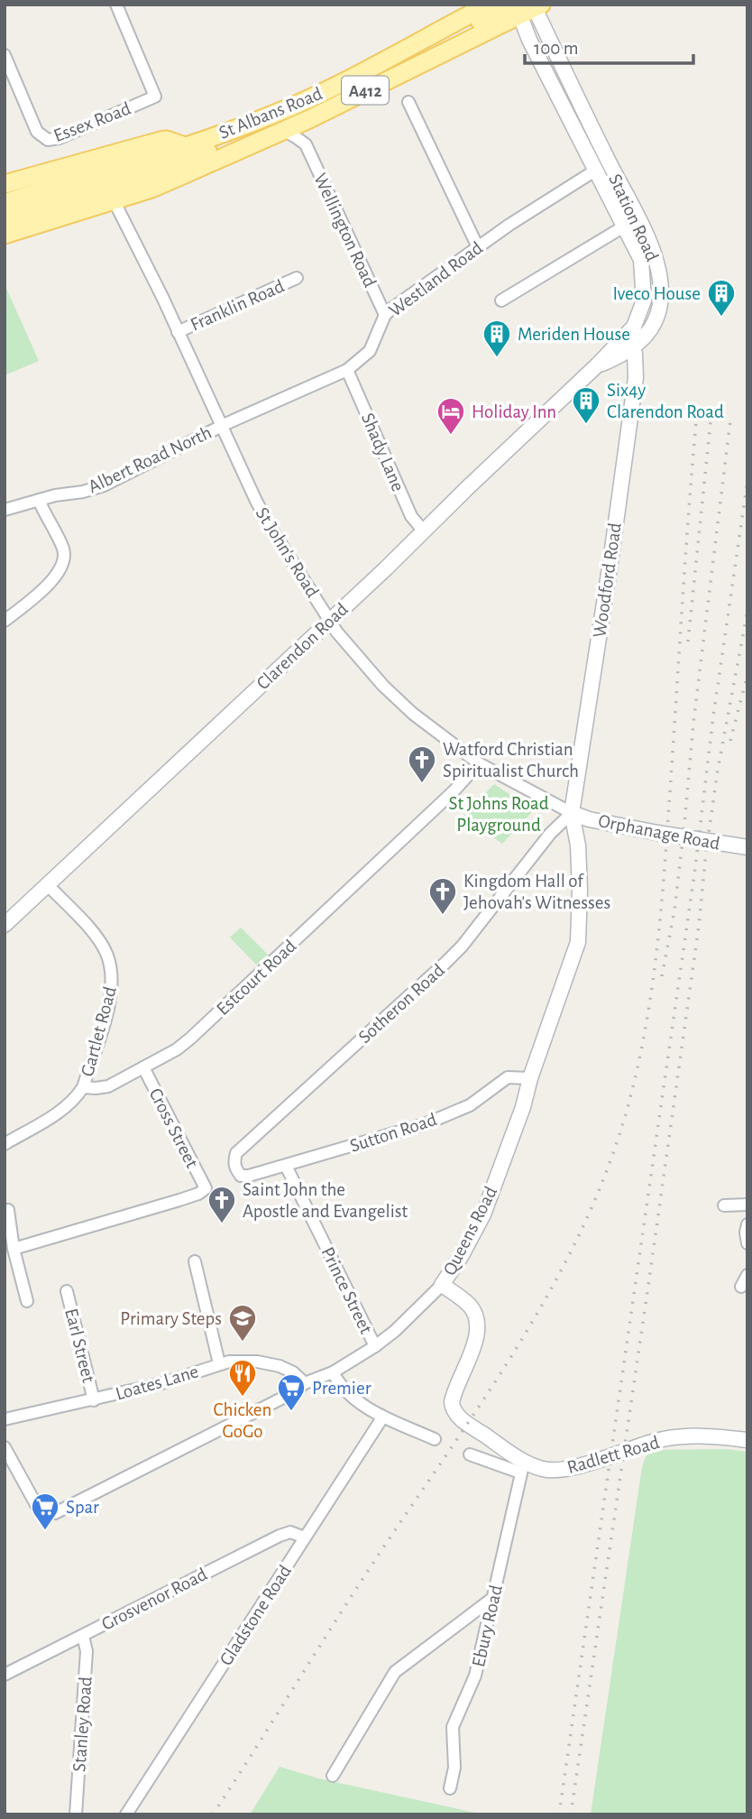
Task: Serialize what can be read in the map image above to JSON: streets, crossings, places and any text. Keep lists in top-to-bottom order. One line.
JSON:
{"streets":{"main road":["A412","St Albans Road"],"street":["Essex Road","Station Road","Wellington Road","Westland Road","Franklin Road","Shady Lane","Albert Road North","St John's Road","Woodford Road","Clarendon Road","Orphanage Road","Estcourt Road","Sotheron Road","Gartlet Road","Cross Street","Sutton Road","Queens Road","Prince Street","Earl Street","Loates Lane","Radlett Road","Grosvenor Road","Gladstone Road","Ebury Road","Stanley Road"]},"crossings":[["A412","St Albans Road"],["A412","St John's Road"],["St Albans Road","Station Road"],["Station Road","Westland Road"],["Station Road","Woodford Road"],["Station Road","Clarendon Road"],["Wellington Road","Westland Road"],["Westland Road","Shady Lane"],["Westland Road","Albert Road North"],["Westland Road","St John's Road"],["Franklin Road","St John's Road"],["Shady Lane","Clarendon Road"],["Albert Road North","St John's Road"],["St John's Road","Woodford Road"],["St John's Road","Clarendon Road"],["St John's Road","Orphanage Road"],["St John's Road","Estcourt Road"],["St John's Road","Sotheron Road"],["St John's Road","Queens Road"],["Woodford Road","Orphanage Road"],["Woodford Road","Sotheron Road"],["Woodford Road","Queens Road"],["Clarendon Road","Gartlet Road"],["Orphanage Road","Sotheron Road"],["Orphanage Road","Queens Road"],["Estcourt Road","Gartlet Road"],["Estcourt Road","Cross Street"],["Sotheron Road","Sutton Road"],["Sotheron Road","Queens Road"],["Sutton Road","Queens Road"],["Sutton Road","Prince Street"],["Queens Road","Prince Street"],["Queens Road","Loates Lane"],["Queens Road","Radlett Road"],["Earl Street","Loates Lane"],["Radlett Road","Ebury Road"],["Grosvenor Road","Gladstone Road"],["Grosvenor Road","Stanley Road"]],"parks":["St Johns Road Playground"],"places":{"building":["Iveco House","Meriden House","Six4y Clarendon Road"],"hotel":["Holiday Inn"],"church":["Watford Christian Spiritualist Church","Kingdom Hall of Jehovah's Witnesses","Saint John the Apostle and Evangelist"],"school or university":["Primary Steps"],"restaurant":["Chicken GoGo"],"supermarket":["Premier","Spar"]},"scale_bar":"100 m"}
